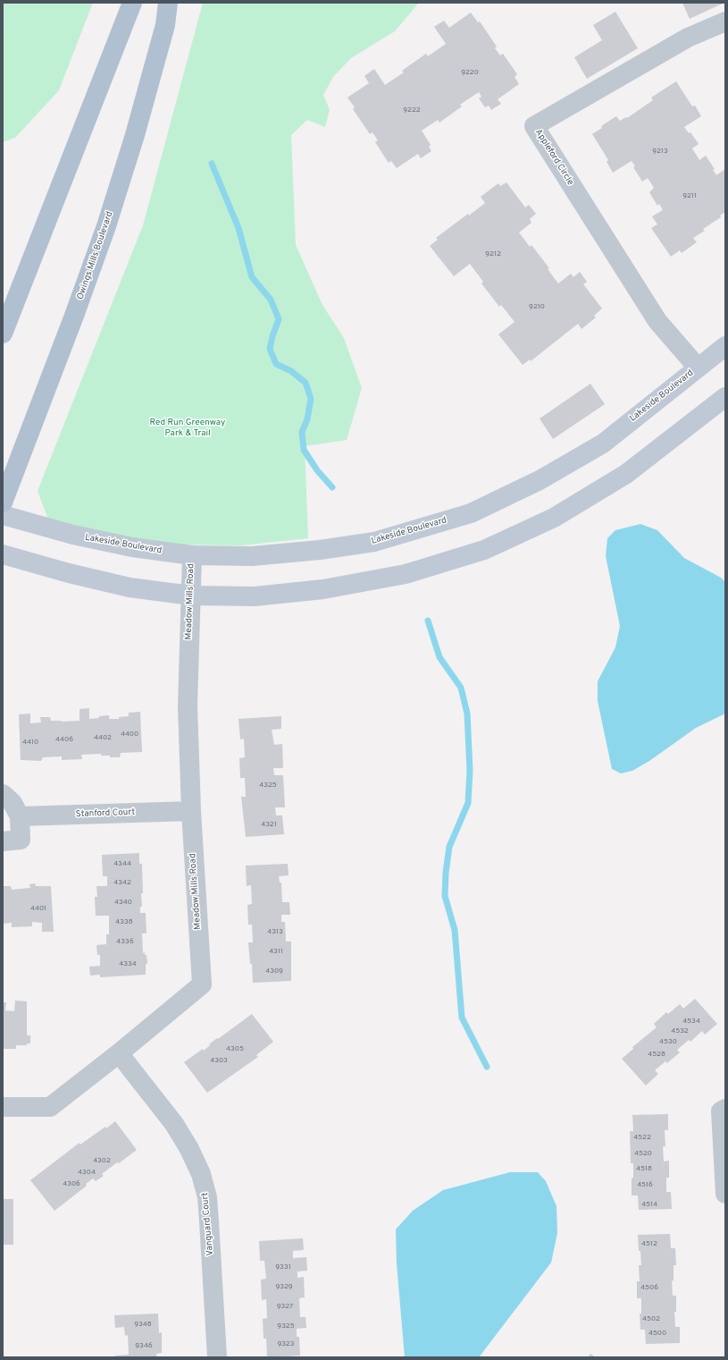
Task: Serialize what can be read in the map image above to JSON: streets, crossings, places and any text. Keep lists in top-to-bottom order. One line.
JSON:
{"streets":{"main road":["Owings Mills Boulevard","Lakeside Boulevard"],"street":["Appleford Circle","Meadow Mills Road","Stanford Court","Vanguard Court"]},"crossings":[["Appleford Circle","Lakeside Boulevard"],["Lakeside Boulevard","Meadow Mills Road"],["Meadow Mills Road","Stanford Court"],["Meadow Mills Road","Vanguard Court"]],"parks":["Red Run Greenway Park & Trail"],"house_numbers":["9220","9222","9213","9211","9212","9210","4400","4402","4406","4410","4325","4321","4344","4342","4340","4401","4338","4313","4336","4311","4334","4309","4534","4532","4530","4305","4528","4303","4522","4520","4302","4518","4304","4306","4516","4514","4512","9331","9329","4506","9327","4502","9348","9325","4500","9323","9346"]}
